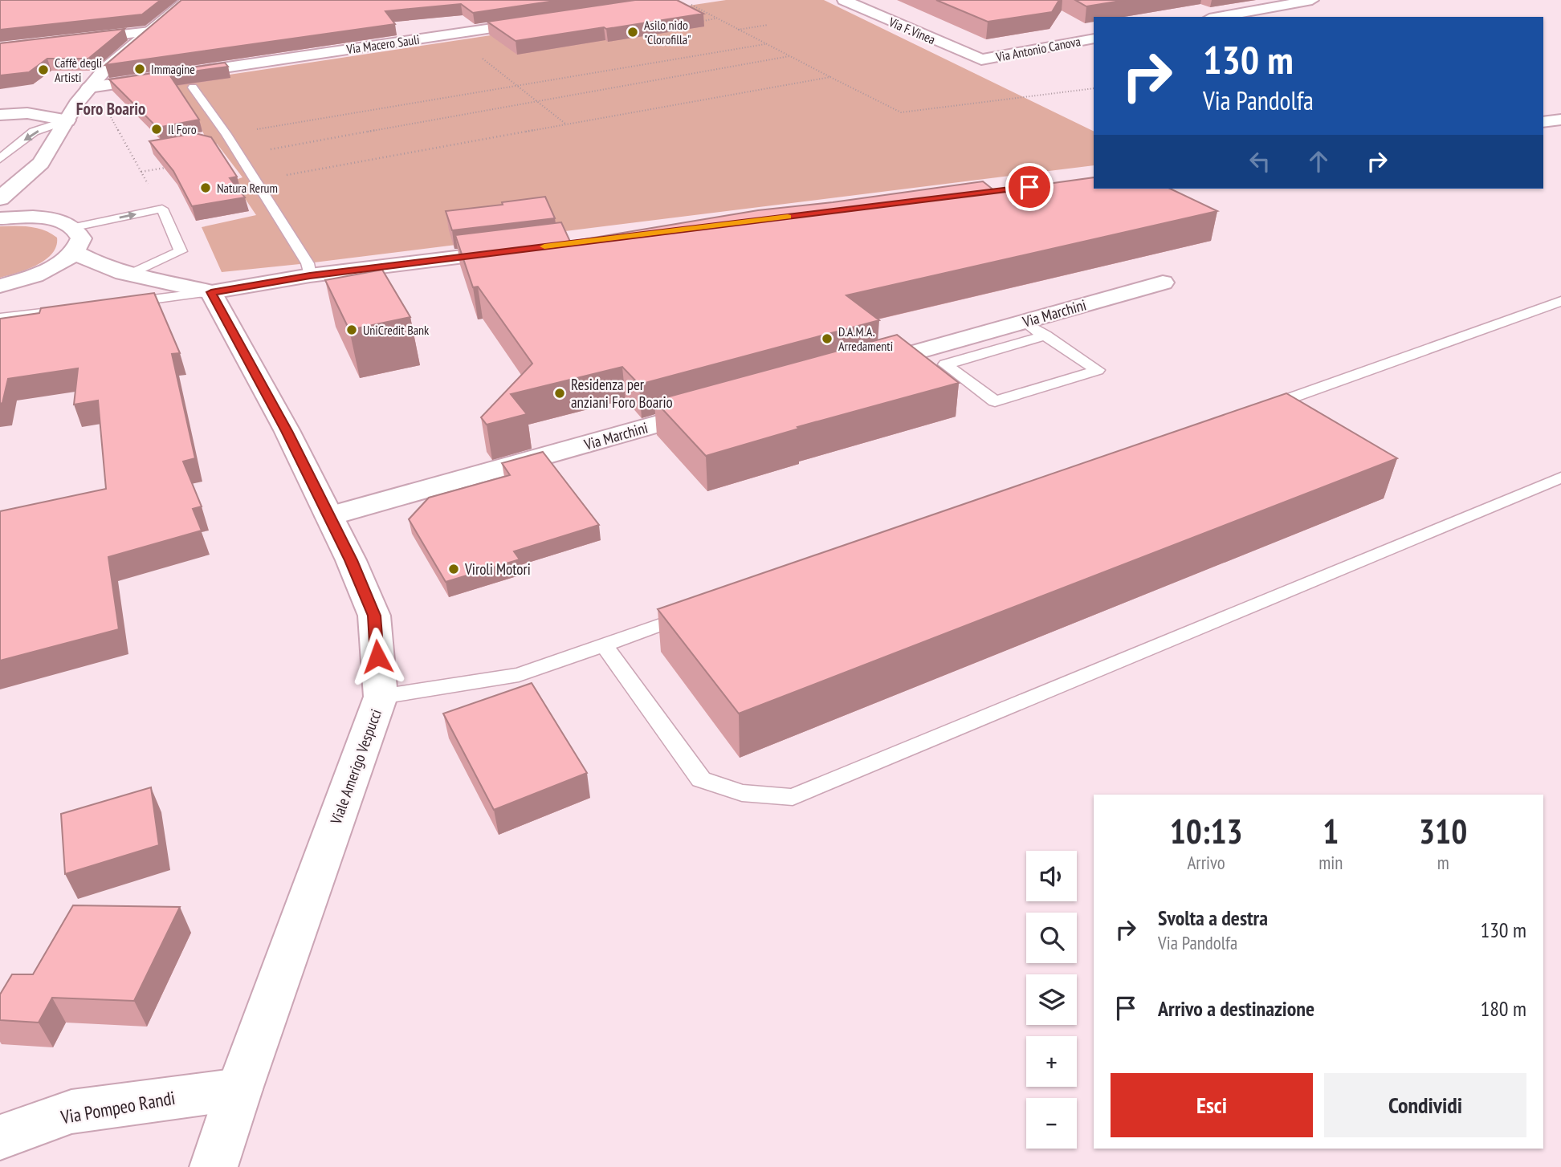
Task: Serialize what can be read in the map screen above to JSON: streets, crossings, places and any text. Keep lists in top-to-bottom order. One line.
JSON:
{"streets":{"street":["Via F.Vinea","Via Macero Sauli","Via Antonio Canova","Via Marchini","Viale Amerigo Vespucci","Via Pompeo Randi"]},"crossings":[["Via F.Vinea","Via Antonio Canova"],["Via Marchini","Viale Amerigo Vespucci"],["Viale Amerigo Vespucci","Via Pompeo Randi"]],"districts":["Foro Boario"],"places":["Asilo nido \"Clorofilla\"","Immagine","Caffè degli Artisti","Il Foro","Natura Rerum","UniCredit Bank","D.A.M.A. Arredamenti","Residenza per anziani Foro Boario","Viroli Motori"],"page":{"turn":["130 m","Via Pandolfa"],"eta":["10:13","Arrivo","1","min","310","m"],"map_buttons":["+","−"],"list":[{"name":"Svolta a destra","note":"Via Pandolfa","value":"130 m"},{"name":"Arrivo a destinazione","value":"180 m"}],"buttons":["Esci","Condividi"]}}
